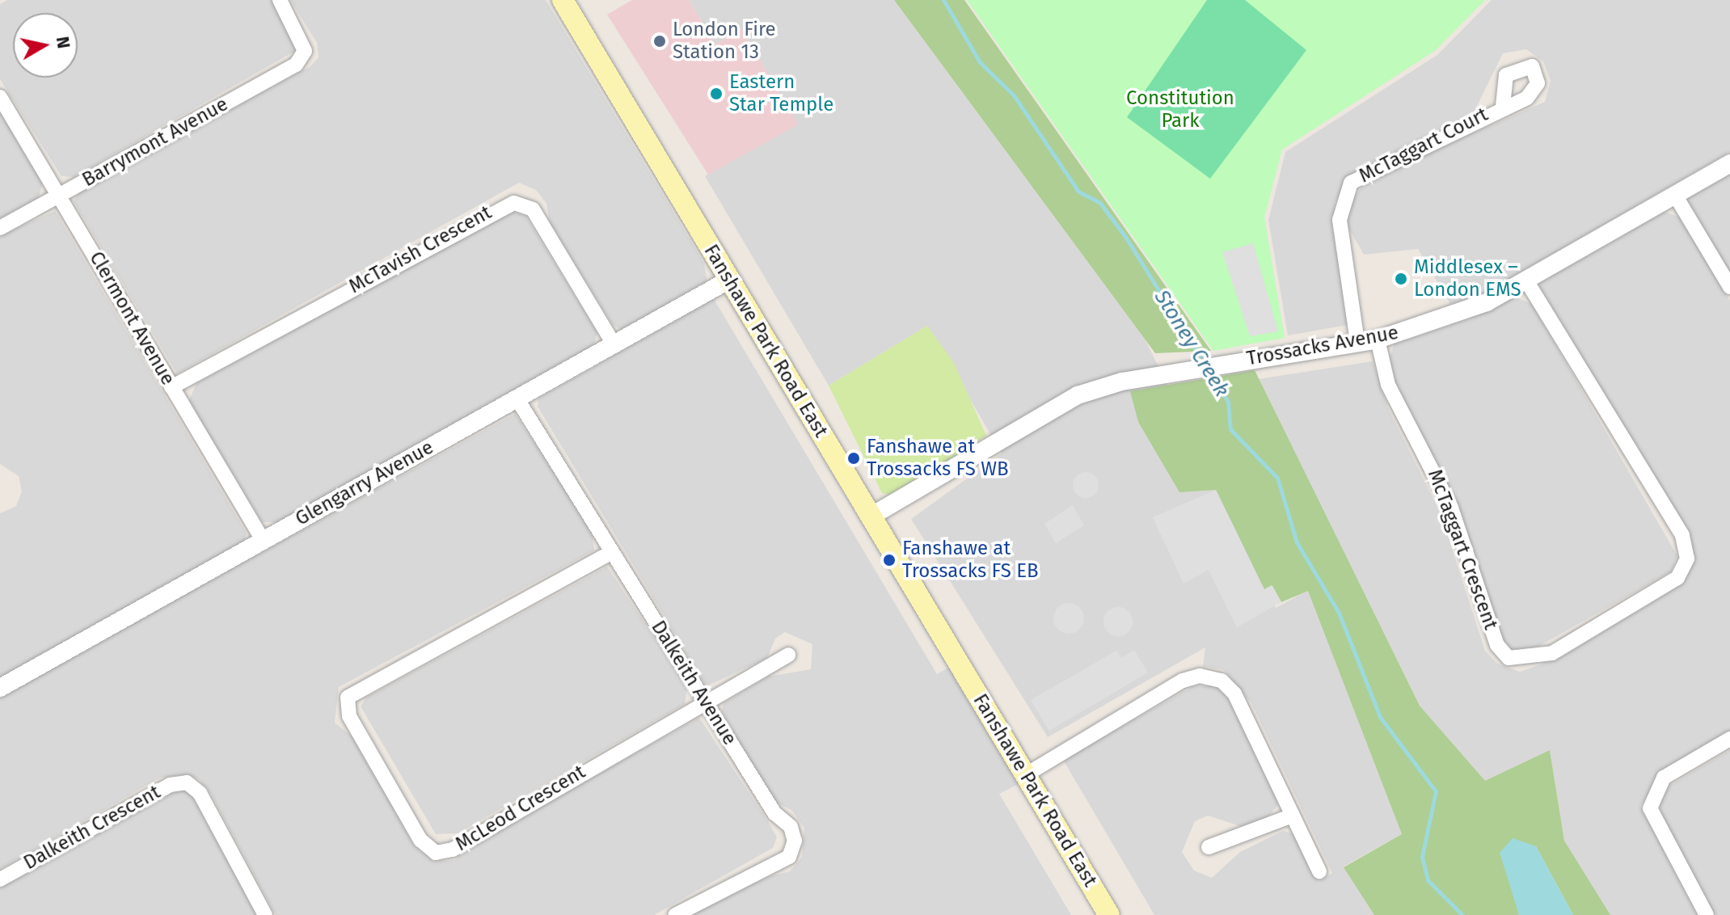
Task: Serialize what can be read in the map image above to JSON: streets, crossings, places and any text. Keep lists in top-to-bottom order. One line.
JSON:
{"streets":{"main road":["Fanshawe Park Road East"],"street":["Barrymont Avenue","McTaggart Court","McTavish Crescent","Clermont Avenue","Trossacks Avenue","Glengarry Avenue","McTaggart Crescent","Dalkeith Avenue","McLeod Crescent","Dalkeith Crescent"]},"crossings":[["Barrymont Avenue","Clermont Avenue"],["McTaggart Court","Trossacks Avenue"],["McTavish Crescent","Clermont Avenue"],["McTavish Crescent","Glengarry Avenue"],["Clermont Avenue","Glengarry Avenue"],["Fanshawe Park Road East","Trossacks Avenue"],["Fanshawe Park Road East","Glengarry Avenue"],["Trossacks Avenue","McTaggart Crescent"],["Glengarry Avenue","Dalkeith Avenue"],["Dalkeith Avenue","McLeod Crescent"]],"water":["Stoney Creek"],"parks":["Constitution Park"],"places":["London Fire Station 13","Eastern Star Temple","Middlesex – London EMS","Fanshawe at Trossacks FS WB","Fanshawe at Trossacks FS EB"],"north":"right"}
